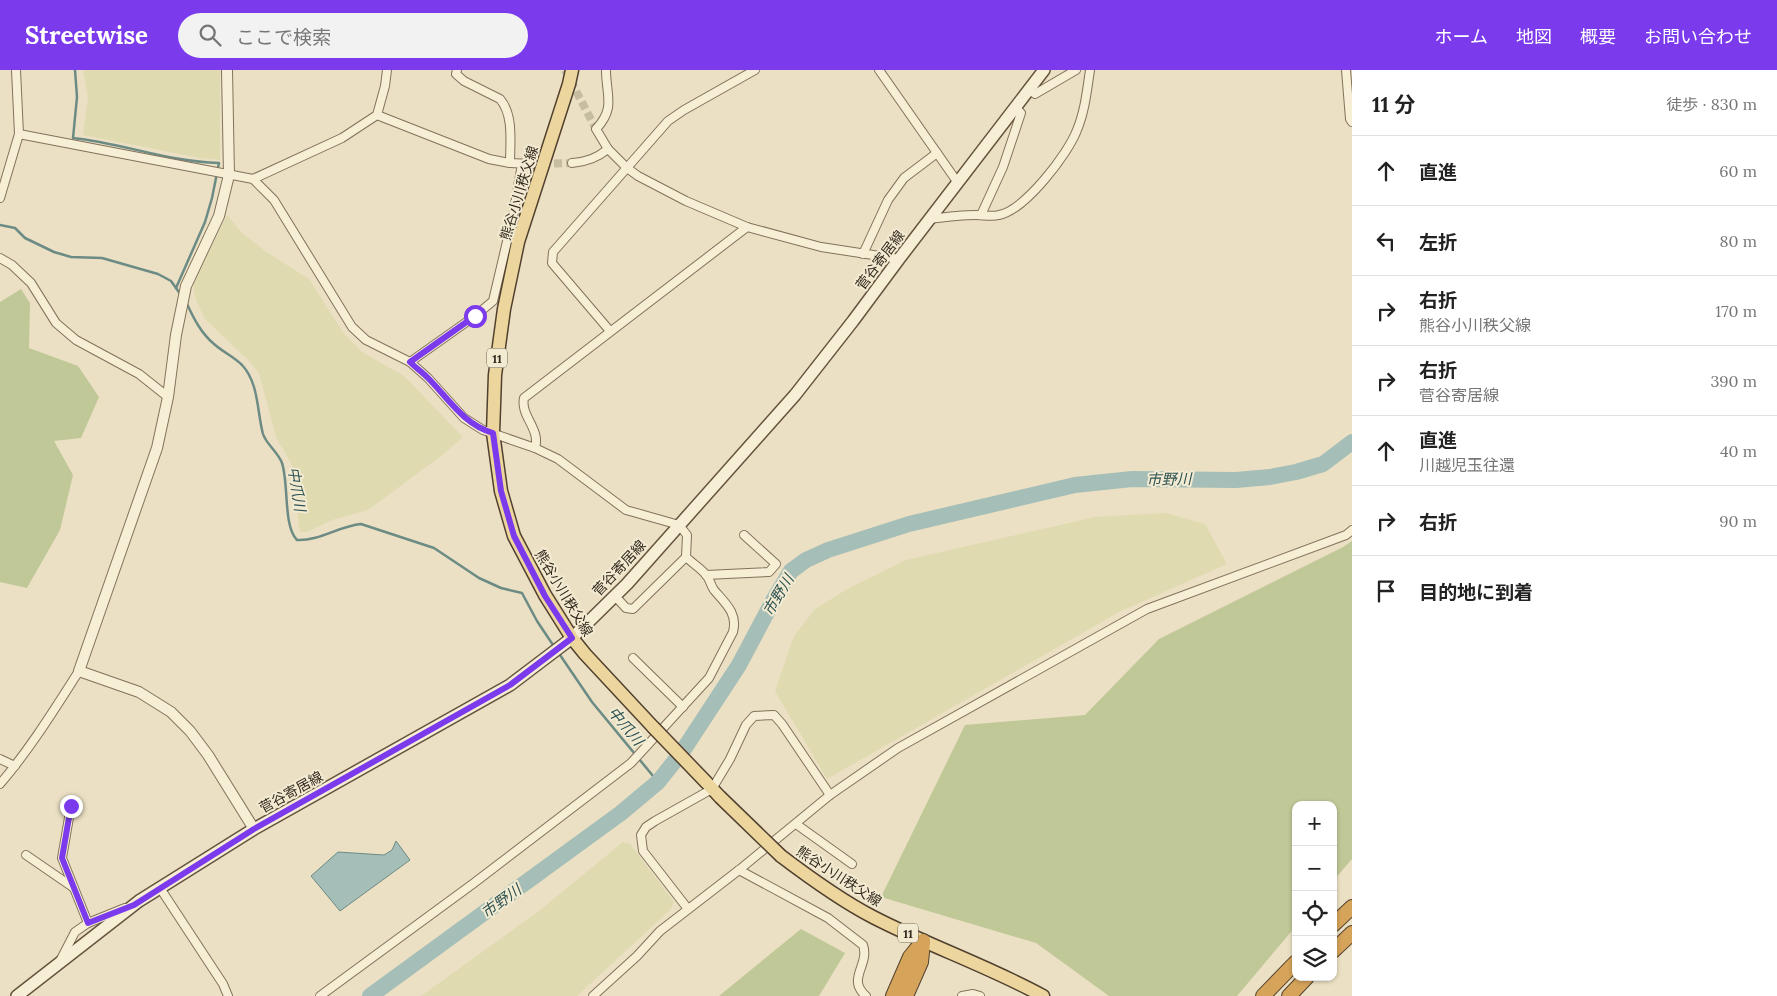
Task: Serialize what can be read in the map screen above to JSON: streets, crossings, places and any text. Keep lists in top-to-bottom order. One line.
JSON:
{"streets":{"main road":["熊谷小川秩父線","菅谷寄居線","11"]},"crossings":[["熊谷小川秩父線","菅谷寄居線"]],"water":["市野川","中爪川"],"page":{"header":"Streetwise","search":"ここで検索","nav":["ホーム","地図","概要","お問い合わせ"],"heading":["11 分","徒歩 · 830 m"],"list":[["直進","60 m"],["左折","80 m"],["右折","熊谷小川秩父線","170 m"],["右折","菅谷寄居線","390 m"],["直進","川越児玉往還","40 m"],["右折","90 m"],"目的地に到着"],"map_buttons":["+","−"]}}
